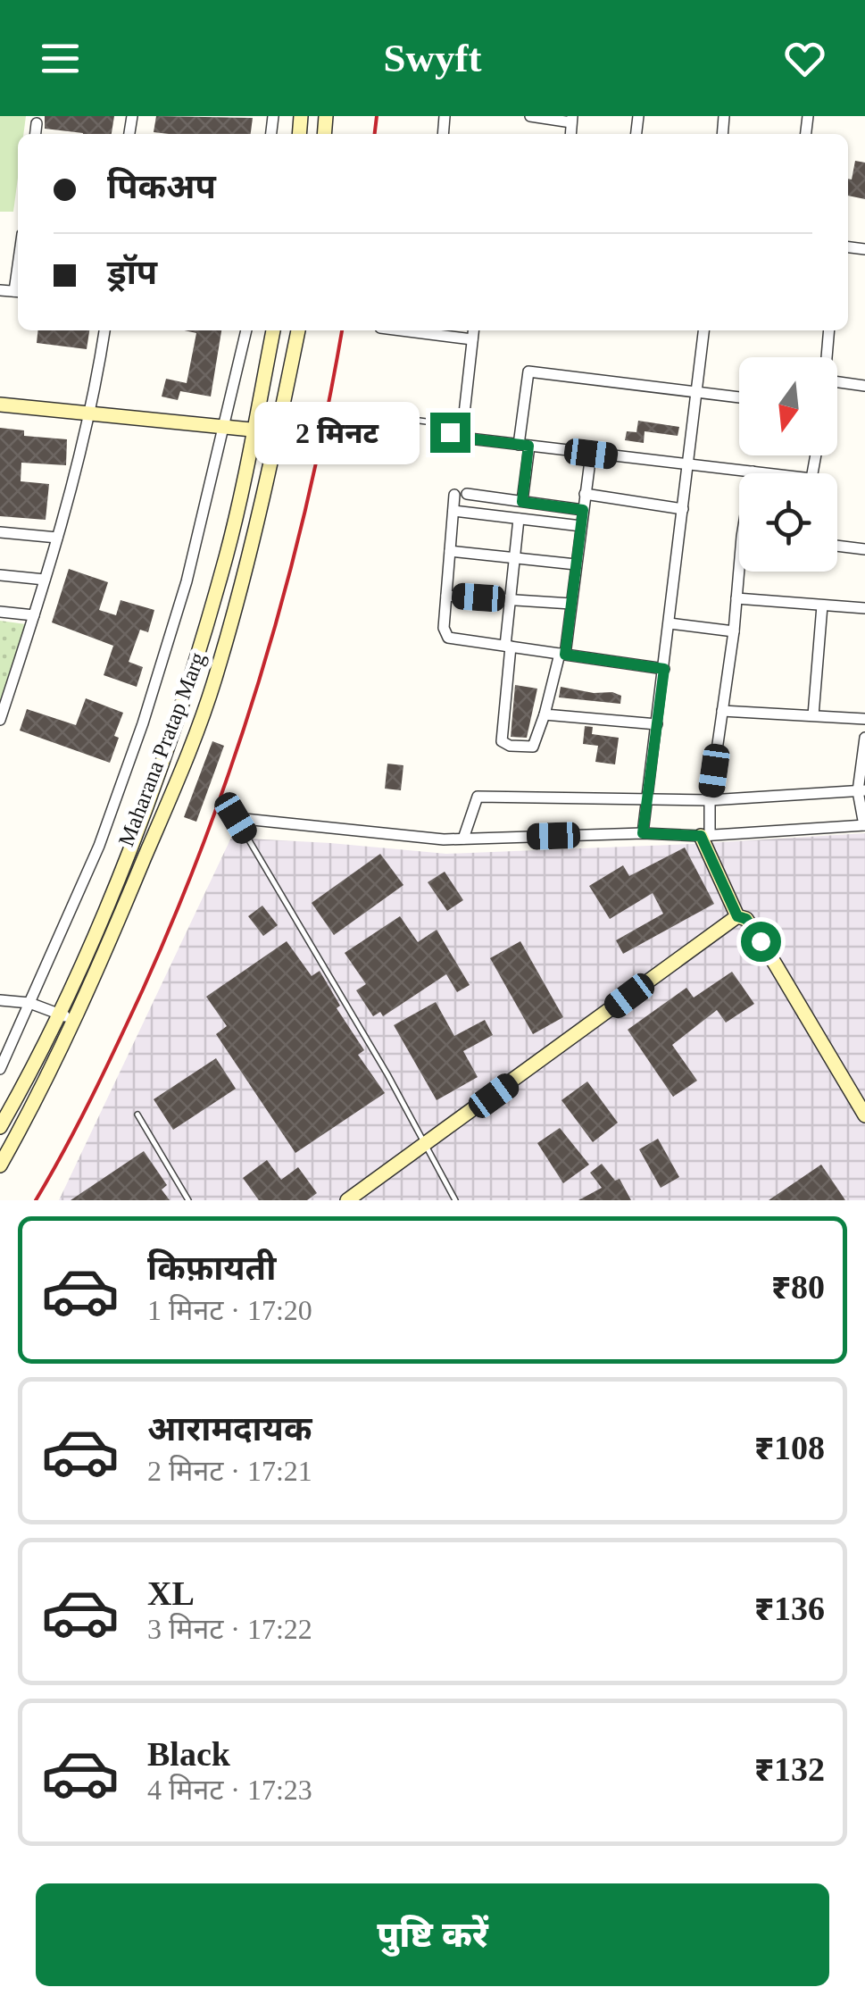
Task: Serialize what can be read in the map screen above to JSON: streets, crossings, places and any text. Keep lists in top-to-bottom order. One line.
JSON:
{"streets":{"main road":["Maharana Pratap Marg"]},"north":"bottom","page":{"header":"Swyft","banner":["पिकअप","ड्रॉप"],"bubble":"2 मिनट","list":[{"name":"किफ़ायती","note":"1 मिनट · 17:20","value":"₹80"},{"name":"आरामदायक","note":"2 मिनट · 17:21","value":"₹108"},{"name":"XL","note":"3 मिनट · 17:22","value":"₹136"},{"name":"Black","note":"4 मिनट · 17:23","value":"₹132"}],"buttons":"पुष्टि करें"}}
